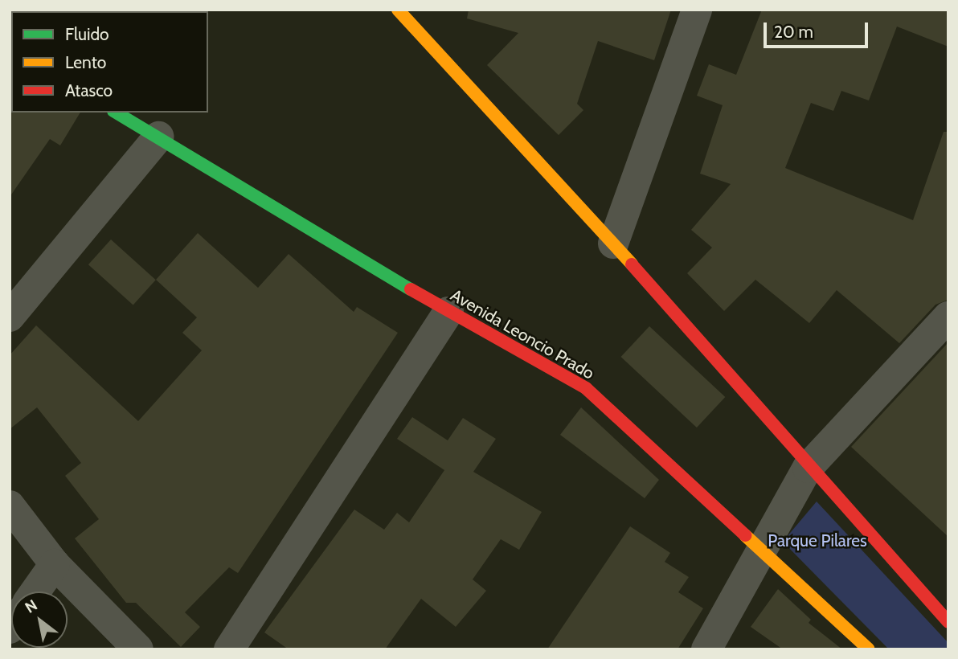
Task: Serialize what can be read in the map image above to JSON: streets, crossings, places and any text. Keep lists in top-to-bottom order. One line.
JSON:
{"streets":{"main road":["Avenida Leoncio Prado"]},"parks":["Parque Pilares"],"legend":["Fluido","Lento","Atasco"],"scale_bar":"20 m","north":"top left"}
